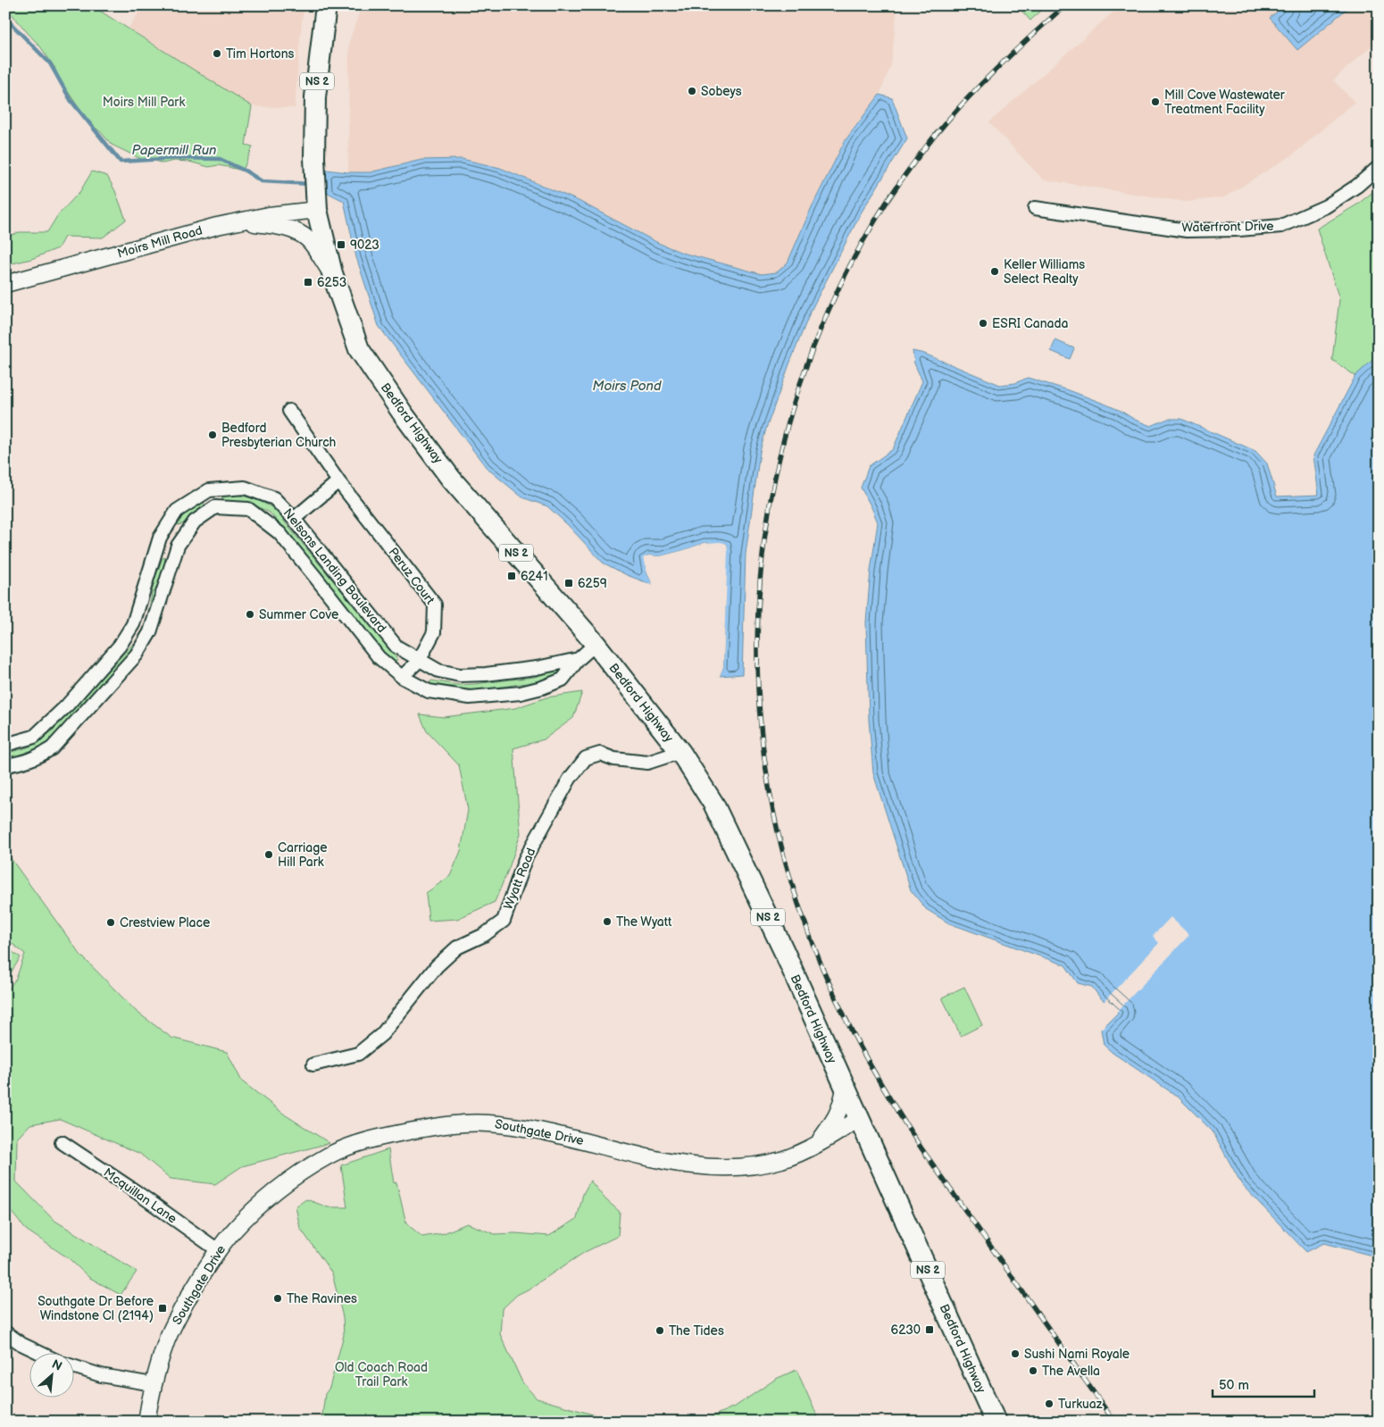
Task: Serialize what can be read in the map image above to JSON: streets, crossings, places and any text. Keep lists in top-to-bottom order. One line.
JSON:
{"streets":{"main road":["NS 2","Bedford Highway"],"street":["Waterfront Drive","Moirs Mill Road","Nelsons Landing Boulevard","Peruz Court","Wyatt Road","Southgate Drive","Mcquillan Lane"]},"crossings":[["Moirs Mill Road","Bedford Highway"],["Bedford Highway","Nelsons Landing Boulevard"],["Bedford Highway","Wyatt Road"],["Bedford Highway","Southgate Drive"],["Nelsons Landing Boulevard","Peruz Court"],["Southgate Drive","Mcquillan Lane"]],"water":["Papermill Run","Moirs Pond"],"parks":["Moirs Mill Park","Old Coach Road Trail Park"],"places":{"other":["Tim Hortons","Sobeys","Mill Cove Wastewater Treatment Facility","Keller Williams Select Realty","ESRI Canada","Bedford Presbyterian Church","Summer Cove","Carriage Hill Park","The Wyatt","Crestview Place","The Ravines","The Tides","Sushi Nami Royale","The Avella","Turkuaz"],"transit":["9023","6253","6241","6259","Southgate Dr Before Windstone Cl (2194)","6230"]},"scale_bar":"50 m","north":"top right"}
